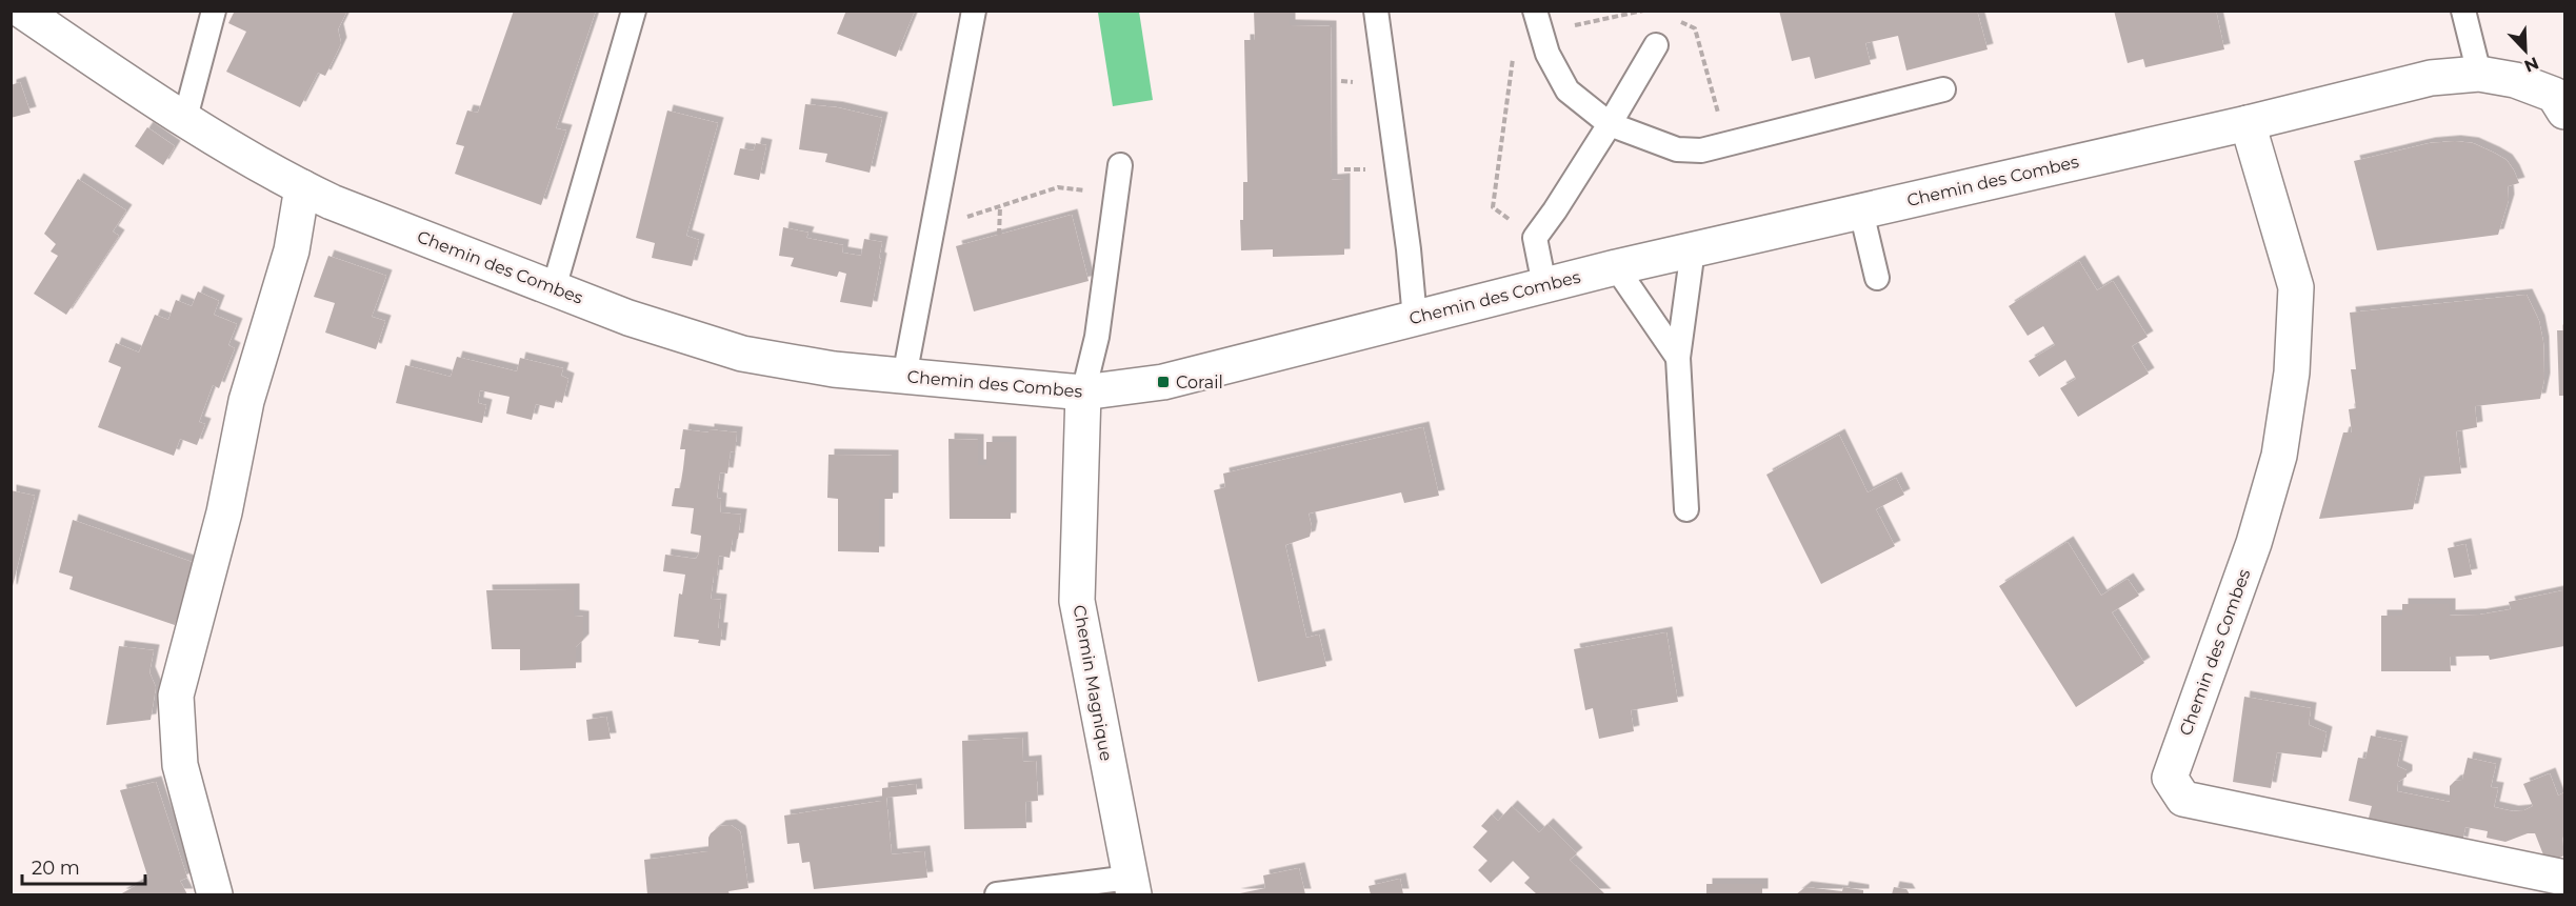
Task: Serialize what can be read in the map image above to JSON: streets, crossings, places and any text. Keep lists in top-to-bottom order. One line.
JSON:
{"streets":{"street":["Chemin des Combes","Chemin Magnique"]},"crossings":[["Chemin des Combes","Chemin Magnique"]],"places":{"transit":["Corail"]},"scale_bar":"20 m","north":"bottom right"}
